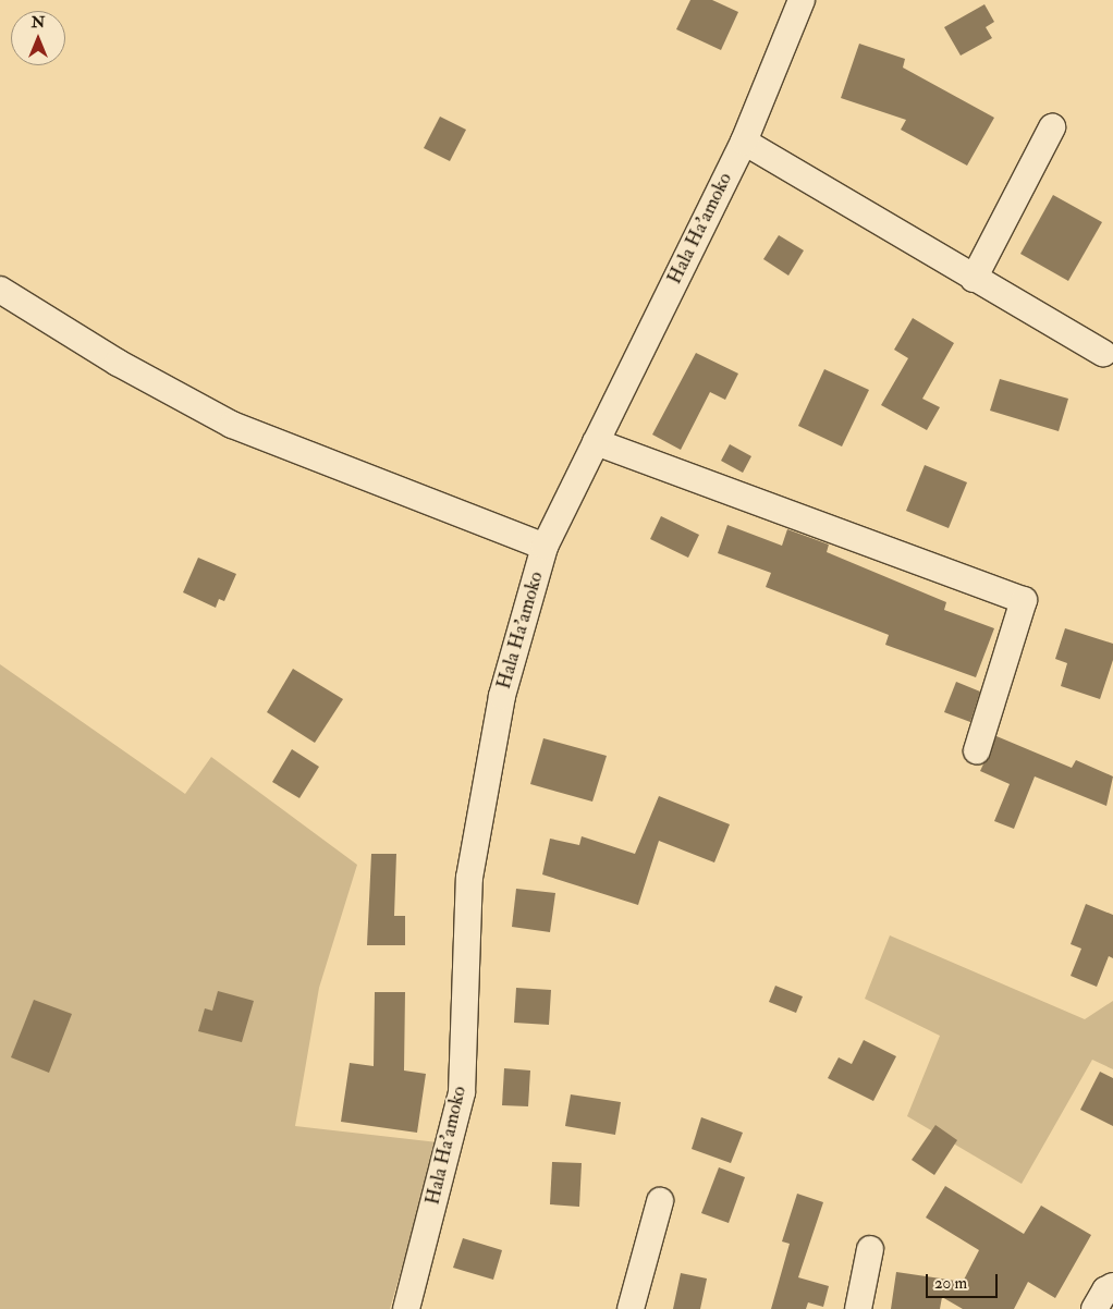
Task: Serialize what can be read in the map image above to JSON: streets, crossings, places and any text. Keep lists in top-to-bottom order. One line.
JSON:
{"streets":{"street":["Hala Ha'amoko"]},"scale_bar":"20 m","north":"top"}
